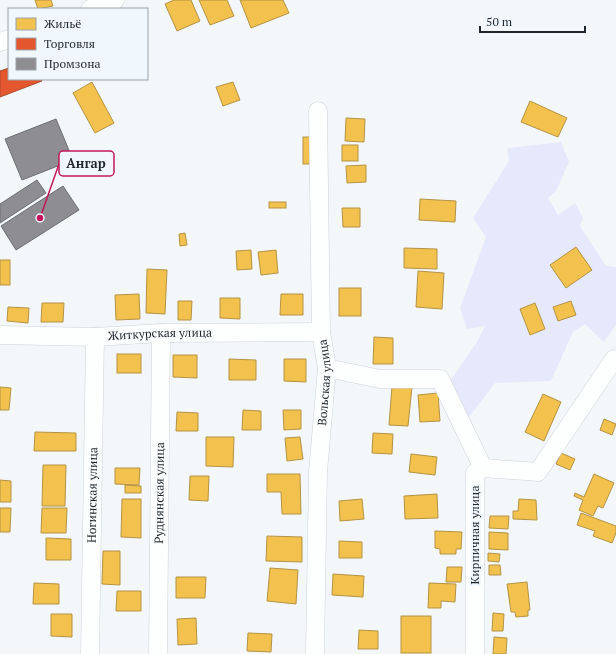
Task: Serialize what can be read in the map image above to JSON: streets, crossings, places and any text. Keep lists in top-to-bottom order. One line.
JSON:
{"streets":{"street":["Житкурская улица","Вольская улица","Руднянская улица","Ногинская улица","Кирпичная улица"]},"crossings":[["Житкурская улица","Вольская улица"],["Житкурская улица","Руднянская улица"],["Житкурская улица","Ногинская улица"]],"places":["Ангар"],"legend":["Жильё","Торговля","Промзона"],"scale_bar":"50 m"}
